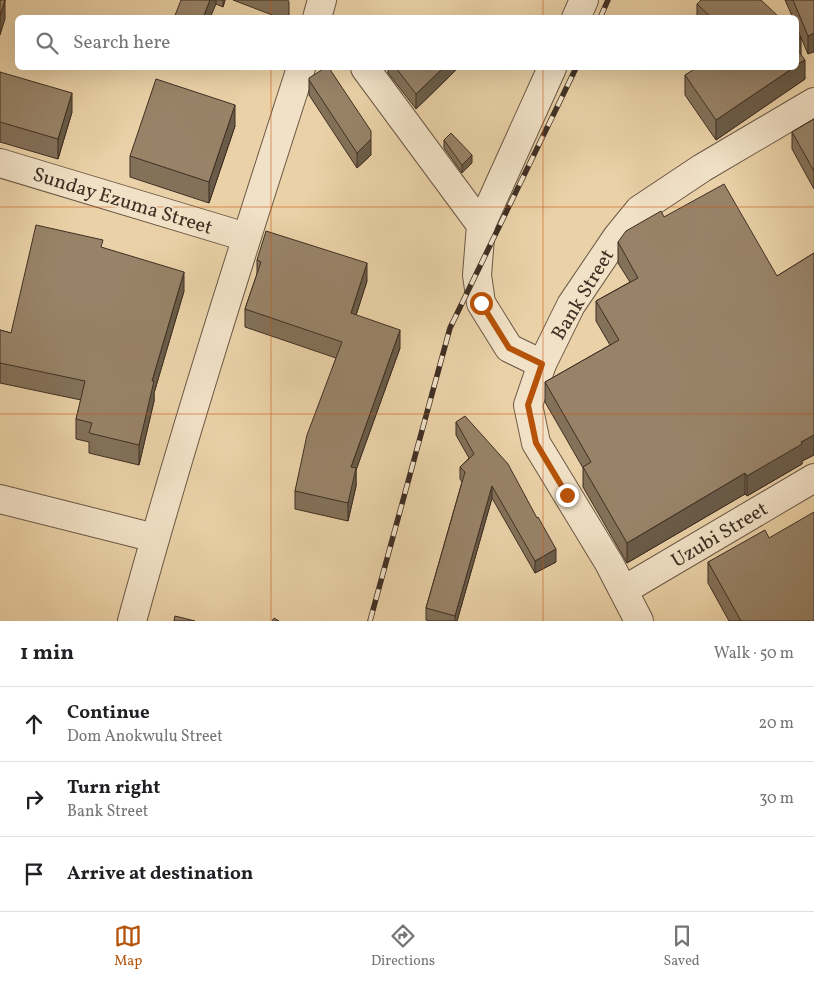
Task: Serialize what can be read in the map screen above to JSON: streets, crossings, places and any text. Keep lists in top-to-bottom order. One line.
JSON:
{"streets":{"street":["Sunday Ezuma Street","Bank Street","Uzubi Street"]},"crossings":[["Bank Street","Uzubi Street"]],"page":{"search":"Search here","heading":["1 min","Walk · 50 m"],"list":[["Continue","Dom Anokwulu Street","20 m"],["Turn right","Bank Street","30 m"],"Arrive at destination"],"nav":["Map","Directions","Saved"]}}
